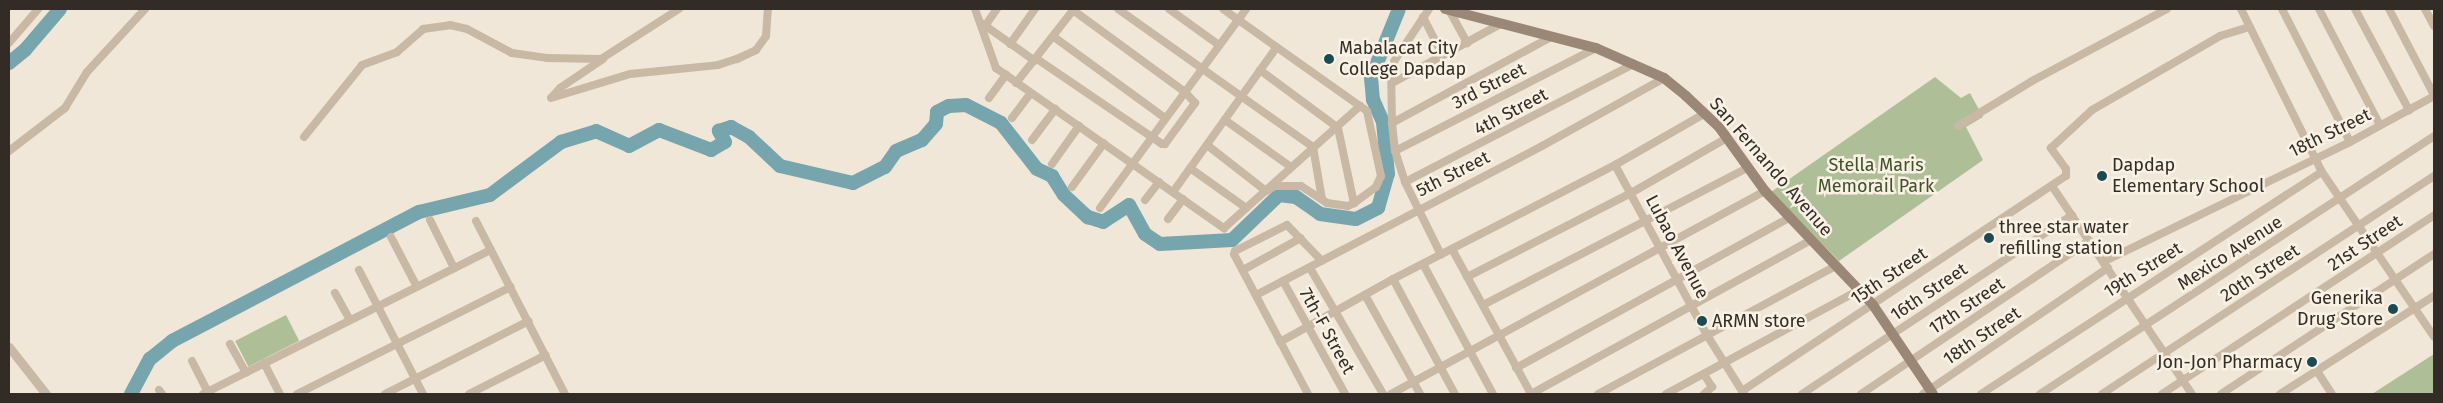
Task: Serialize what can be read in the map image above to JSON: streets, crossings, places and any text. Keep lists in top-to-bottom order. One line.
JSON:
{"streets":{"main road":["San Fernando Avenue"],"street":["3rd Street","4th Street","18th Street","5th Street","21st Street","Lubao Avenue","Mexico Avenue","19th Street","20th Street","15th Street","16th Street","17th Street","7th-F Street"]},"crossings":[["3rd Street","San Fernando Avenue"],["4th Street","San Fernando Avenue"],["18th Street","San Fernando Avenue"],["San Fernando Avenue","5th Street"],["San Fernando Avenue","15th Street"],["San Fernando Avenue","16th Street"],["San Fernando Avenue","17th Street"],["5th Street","7th-F Street"],["Lubao Avenue","15th Street"]],"parks":["Stella Maris Memorail Park"],"places":["Mabalacat City College Dapdap","Dapdap Elementary School","three star water refilling station","Generika Drug Store","ARMN store","Jon-Jon Pharmacy"]}
